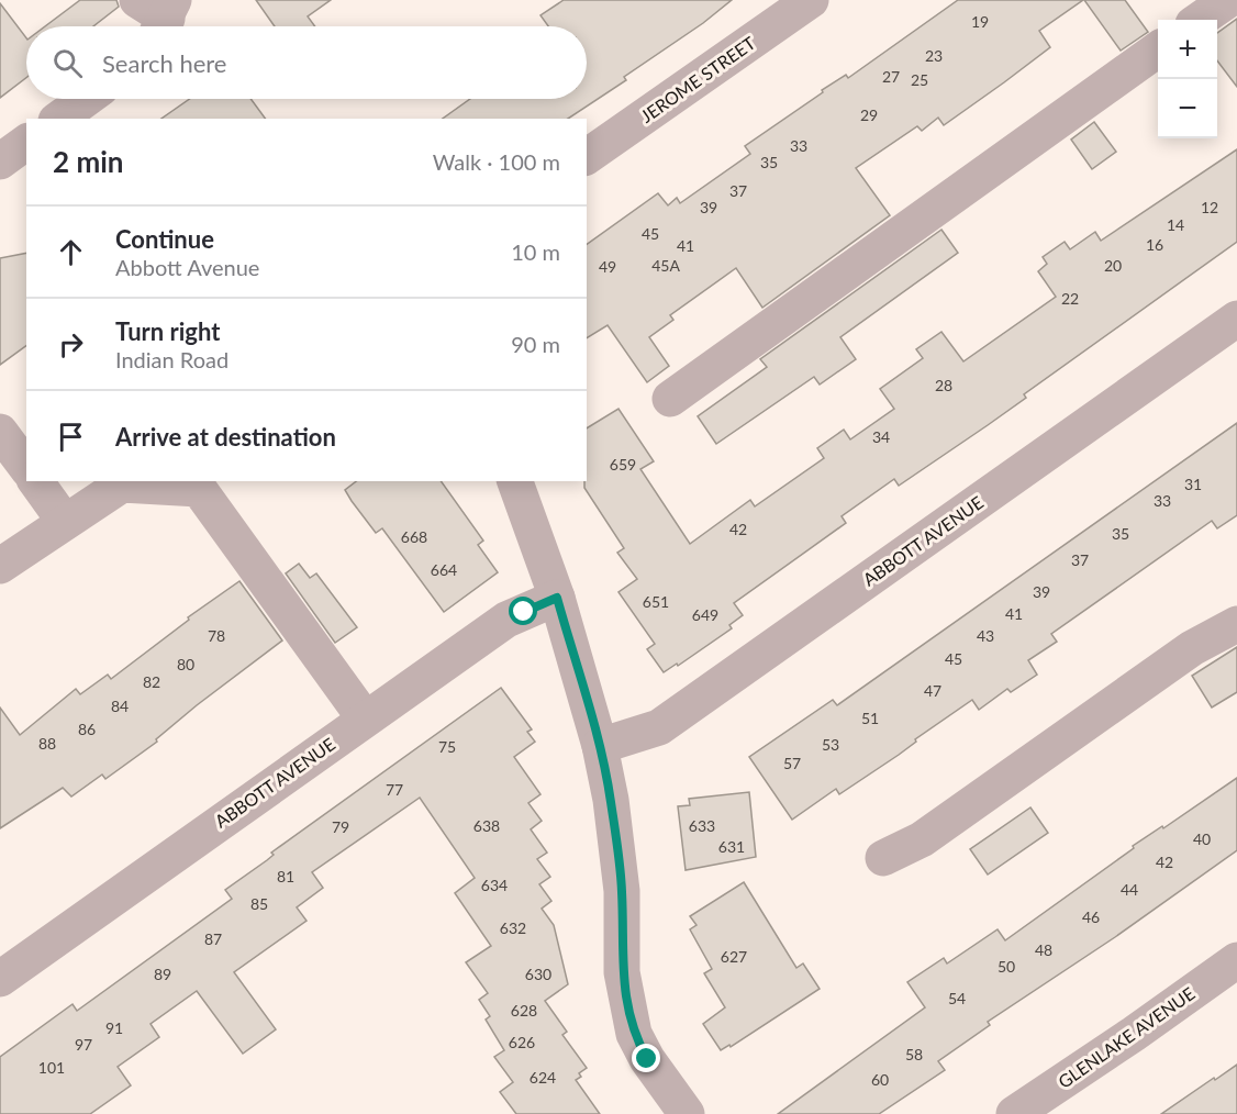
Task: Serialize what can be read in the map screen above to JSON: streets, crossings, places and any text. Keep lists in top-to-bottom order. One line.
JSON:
{"streets":{"street":["JEROME STREET","ABBOTT AVENUE","GLENLAKE AVENUE"]},"house_numbers":["19","23","27","25","29","33","35","37","39","12","14","45","16","41","45A","20","49","22","28","34","659","31","33","42","35","668","37","664","39","651","41","649","78","43","45","80","82","47","84","51","86","88","53","75","57","77","638","633","79","40","631","42","81","634","44","85","46","632","87","48","627","50","89","630","54","628","91","626","97","58","101","624","60"],"page":{"map_buttons":["+","−"],"search":"Search here","heading":["2 min","Walk · 100 m"],"list":[["Continue","Abbott Avenue","10 m"],["Turn right","Indian Road","90 m"],"Arrive at destination"]}}
